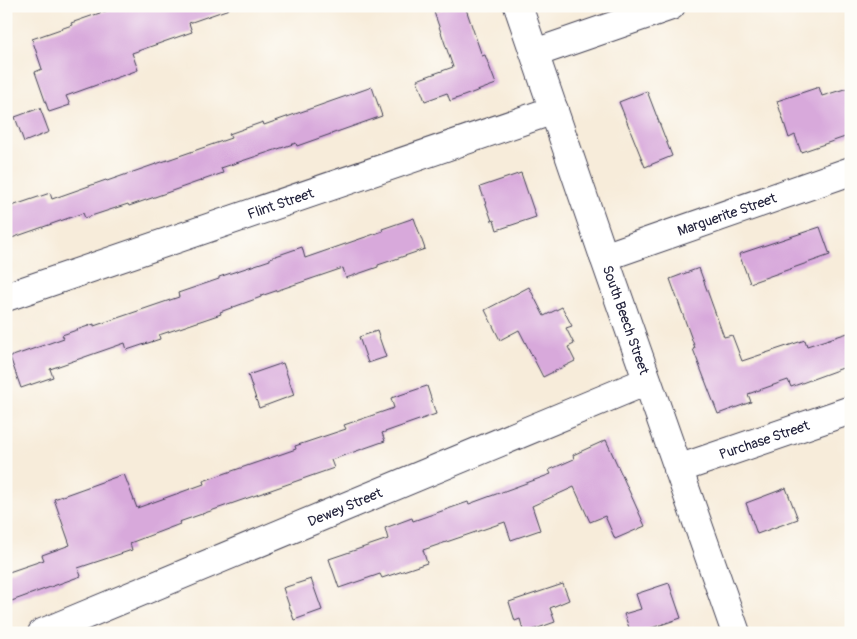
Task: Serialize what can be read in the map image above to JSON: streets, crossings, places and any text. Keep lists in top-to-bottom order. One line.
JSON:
{"streets":{"street":["Flint Street","Marguerite Street","South Beech Street","Purchase Street","Dewey Street"]},"crossings":[["Flint Street","South Beech Street"],["Marguerite Street","South Beech Street"],["South Beech Street","Purchase Street"],["South Beech Street","Dewey Street"]]}
